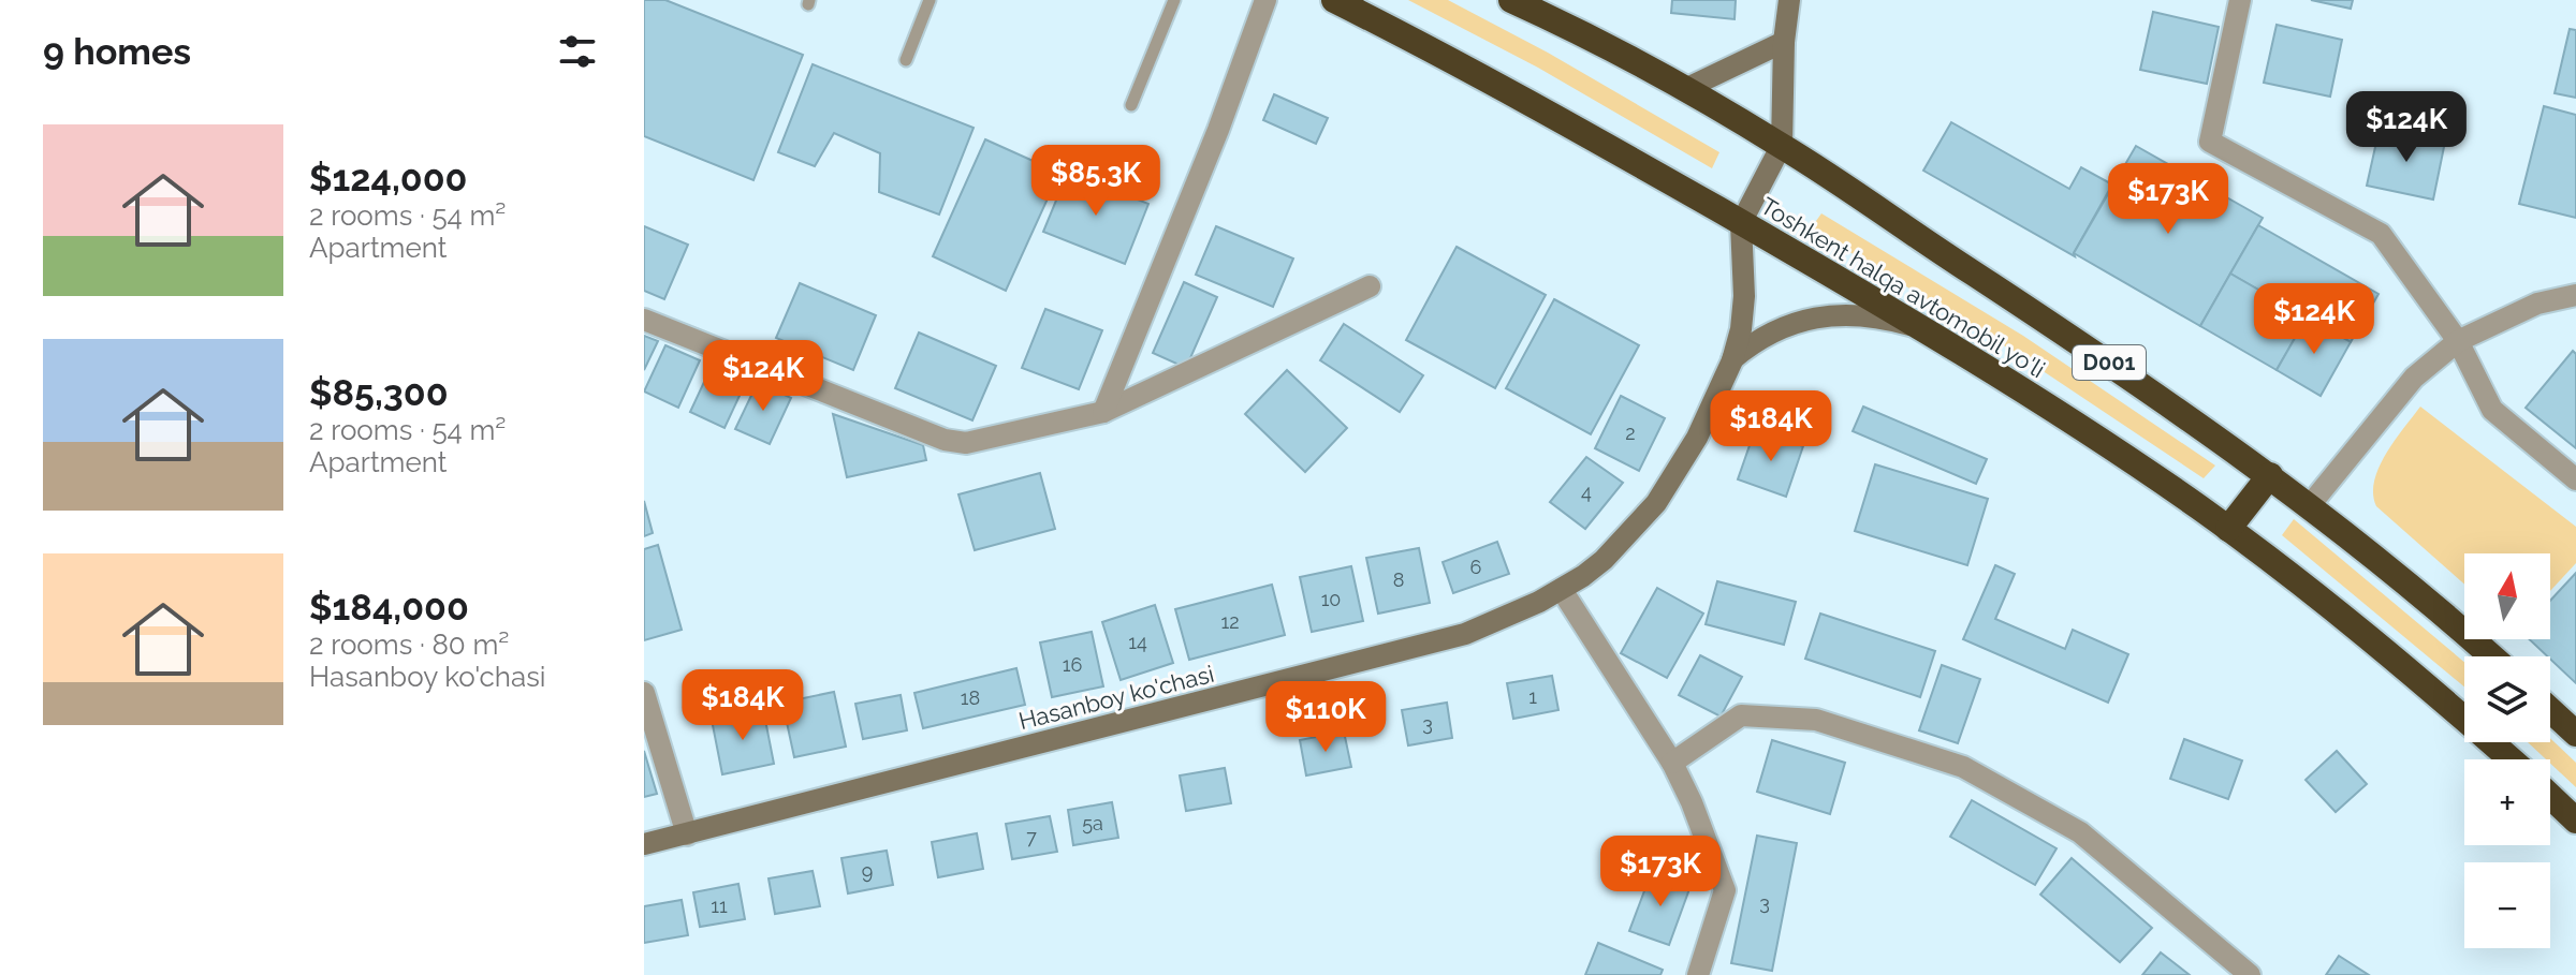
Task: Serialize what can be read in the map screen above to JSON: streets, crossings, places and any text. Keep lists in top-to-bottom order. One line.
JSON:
{"streets":{"highway":["Toshkent halqa avtomobil yo'li","D001"],"main road":["Hasanboy ko'chasi"]},"crossings":[["Toshkent halqa avtomobil yo'li","Hasanboy ko'chasi"]],"house_numbers":["2","4","6","8","10","12","14","16","1","18","3","5а","7","9","3","11"],"north":"top","page":{"heading":"9 homes","price":["$124K","$85.3K","$173K","$124K","$124K","$184K","$184K","$110K","$173K"],"list":[{"name":"$124,000","note":"2 rooms · 54 m² · Apartment"},{"name":"$85,300","note":"2 rooms · 54 m² · Apartment"},{"name":"$184,000","note":"2 rooms · 80 m² · Hasanboy ko'chasi"}],"map_buttons":["+","−"]}}
